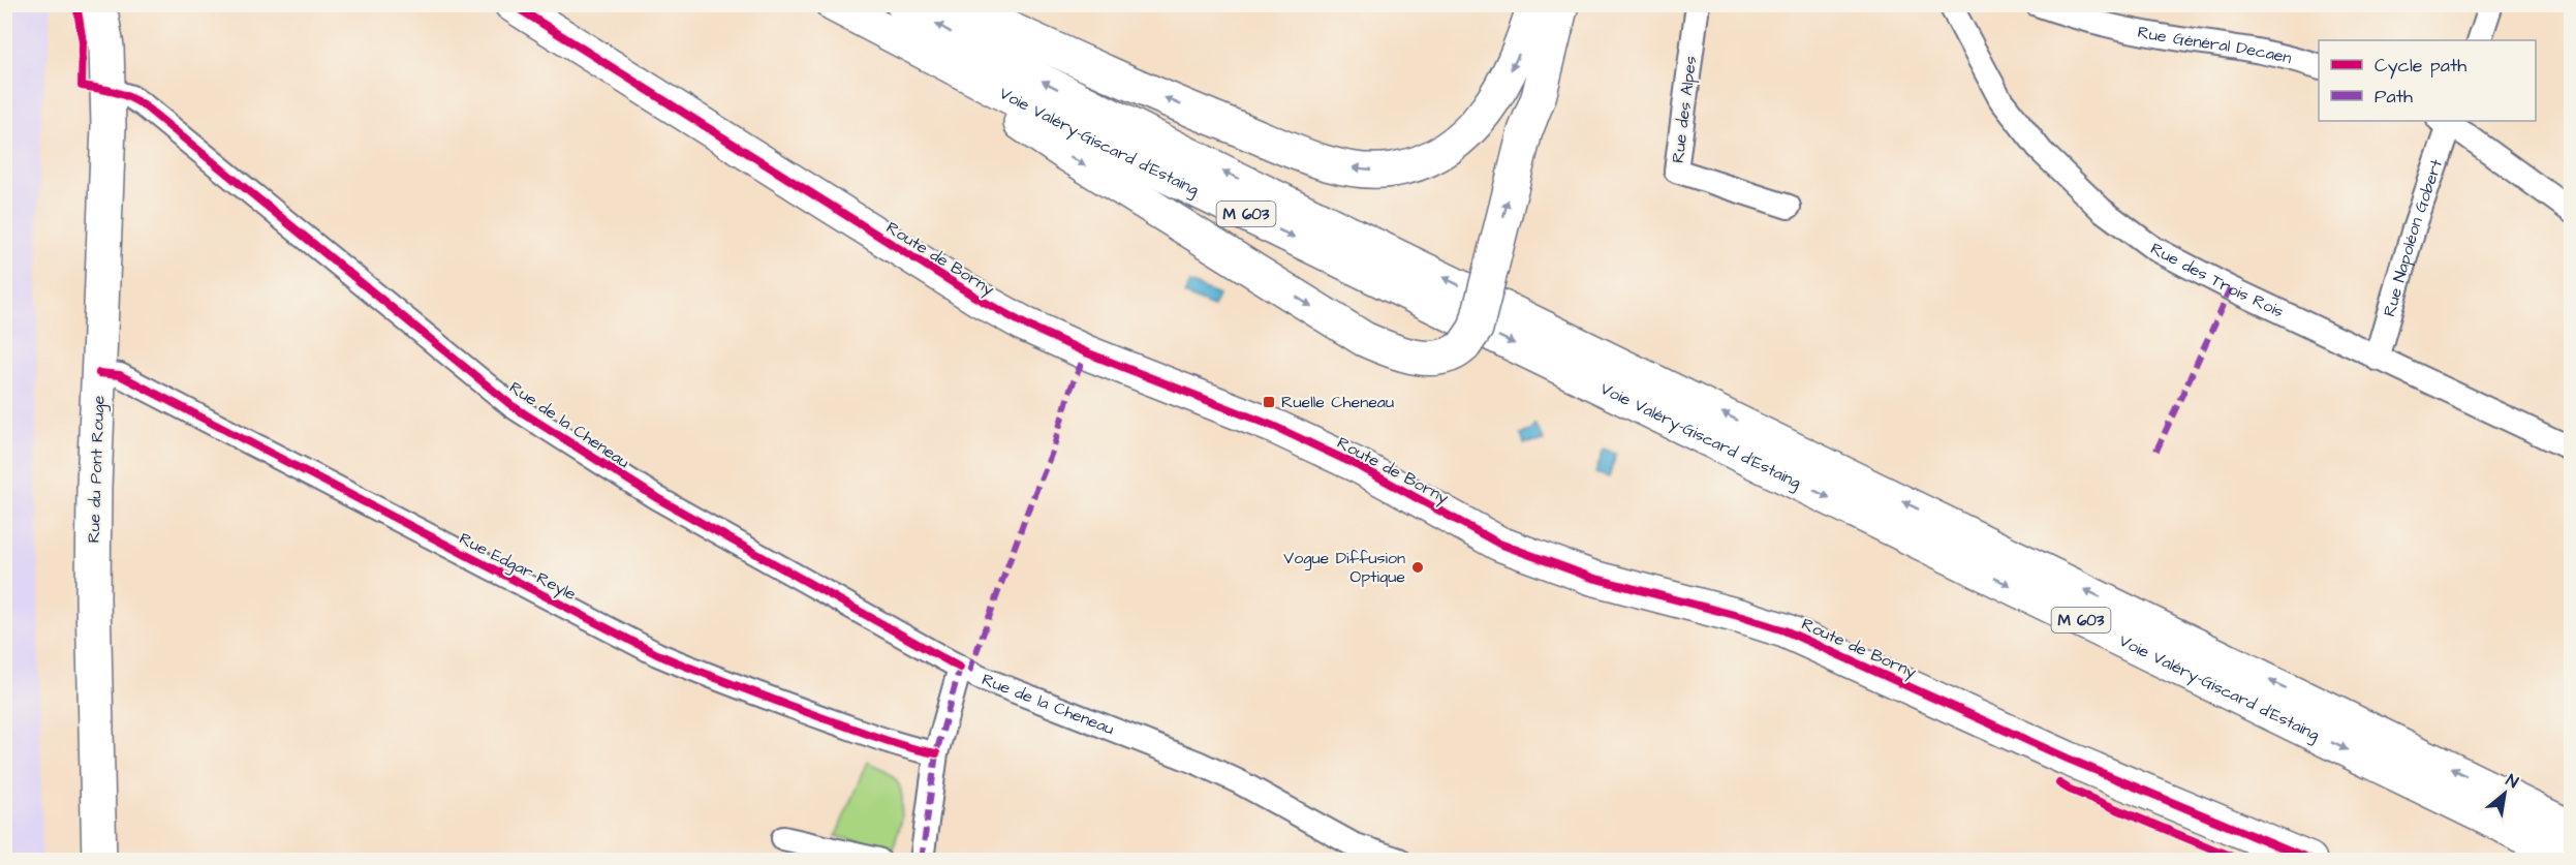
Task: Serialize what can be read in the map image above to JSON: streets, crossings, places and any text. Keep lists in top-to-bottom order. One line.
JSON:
{"streets":{"main road":["Voie Valéry-Giscard d'Estaing","M 603","Route de Borny","Rue du Pont Rouge"],"street":["Rue Général Decaen","Rue des Alpes","Rue Napoléon Gobert","Rue des Trois Rois","Rue de la Cheneau","Rue Edgar Reyle"]},"crossings":[["Rue Napoléon Gobert","Rue des Trois Rois"],["Rue de la Cheneau","Rue du Pont Rouge"],["Rue du Pont Rouge","Rue Edgar Reyle"]],"places":{"transit":["Ruelle Cheneau"],"other":["Vogue Diffusion Optique"]},"legend":["Cycle path","Path"],"north":"top right"}
